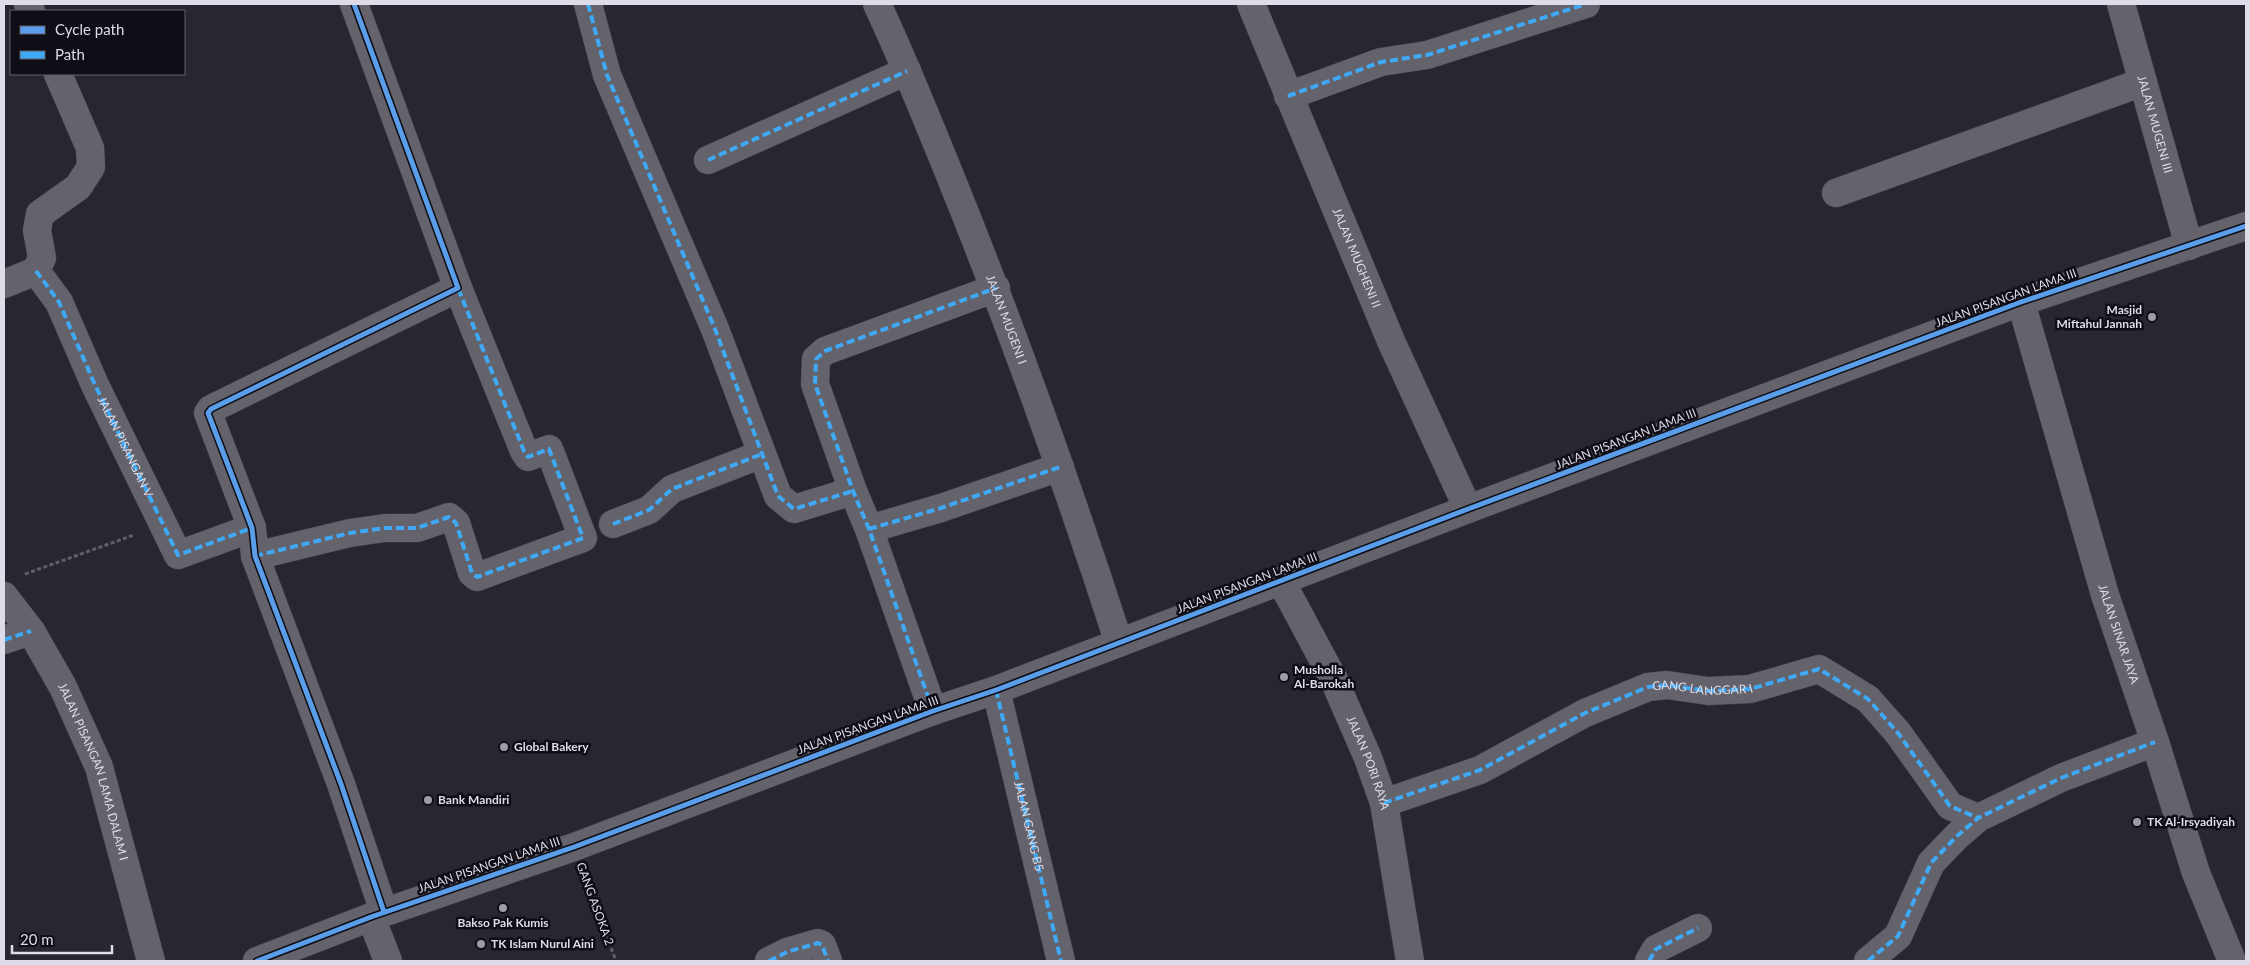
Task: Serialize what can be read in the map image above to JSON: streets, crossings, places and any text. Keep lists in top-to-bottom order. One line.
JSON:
{"streets":{"street":["JALAN MUGENI III","JALAN MUGHENI II","JALAN PISANGAN LAMA III","JALAN MUGENI I","JALAN PISANGAN V","JALAN SINAR JAYA","GANG LANGGAR I","JALAN PORI RAYA","JALAN PISANGAN LAMA DALAM I","JALAN GANG B5"],"path":["GANG ASOKA 2"]},"crossings":[["JALAN MUGENI III","JALAN PISANGAN LAMA III"],["JALAN MUGHENI II","JALAN PISANGAN LAMA III"],["JALAN PISANGAN LAMA III","JALAN MUGENI I"],["JALAN PISANGAN LAMA III","JALAN SINAR JAYA"],["JALAN PISANGAN LAMA III","JALAN PORI RAYA"],["JALAN PISANGAN LAMA III","JALAN GANG B5"],["JALAN PISANGAN LAMA III","GANG ASOKA 2"],["GANG LANGGAR I","JALAN PORI RAYA"]],"places":["Masjid Miftahul Jannah","Musholla Al-Barokah","Global Bakery","Bank Mandiri","TK Al-Irsyadiyah","Bakso Pak Kumis","TK Islam Nurul Aini"],"legend":["Cycle path","Path"],"scale_bar":"20 m"}
